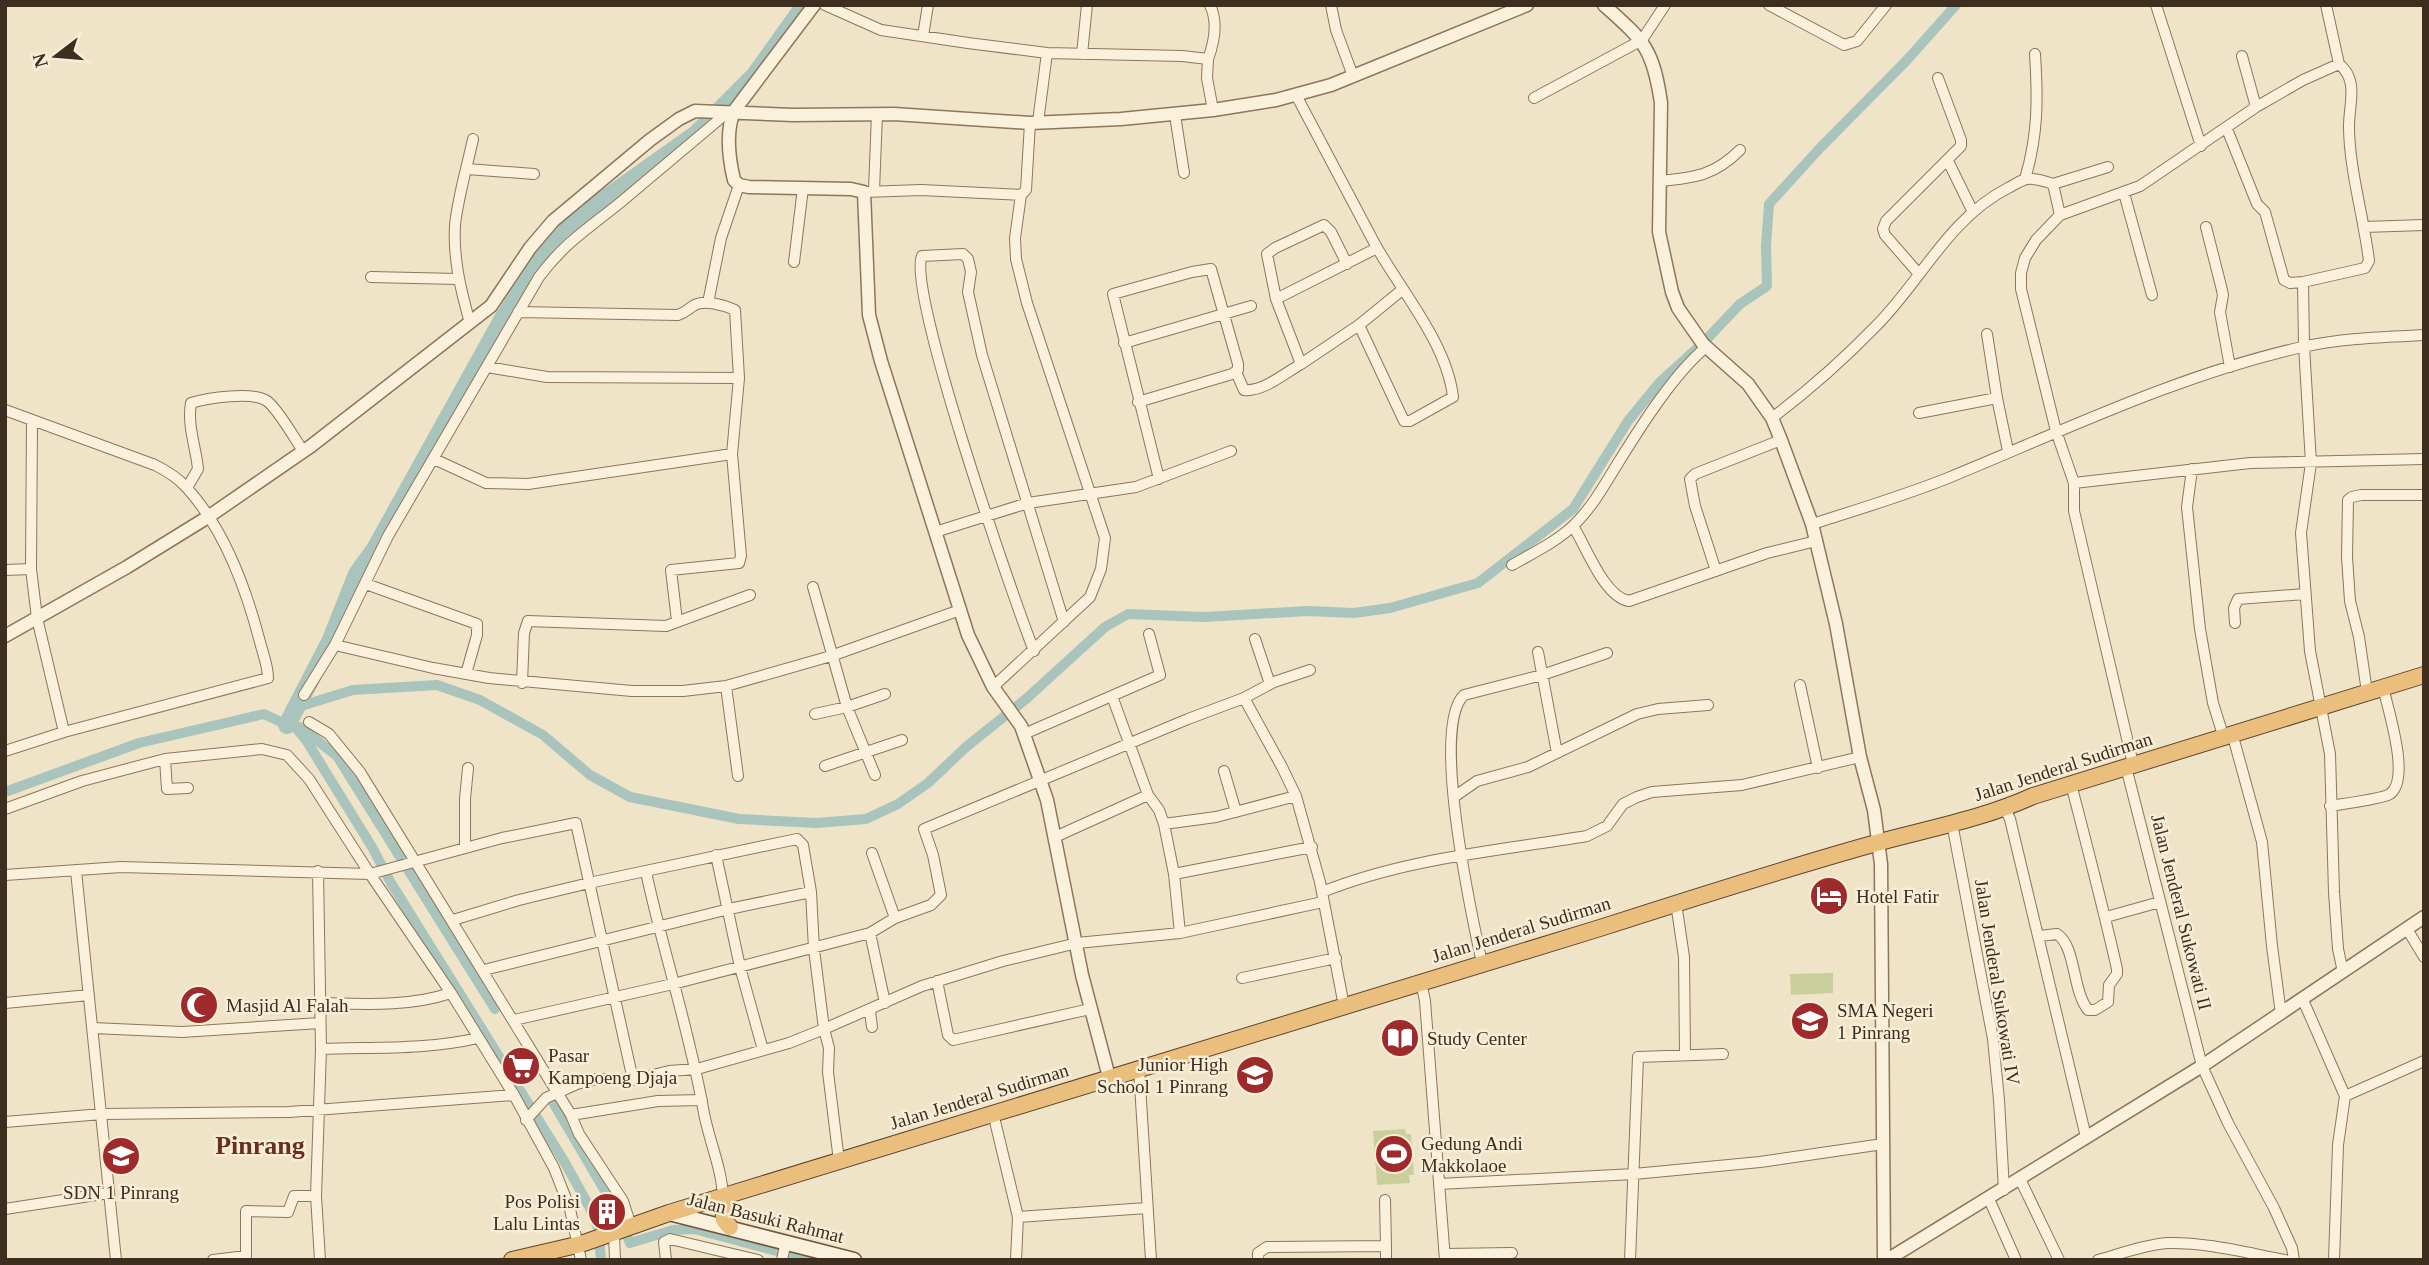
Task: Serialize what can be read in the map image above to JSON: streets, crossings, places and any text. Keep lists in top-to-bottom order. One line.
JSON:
{"streets":{"highway":["Jalan Jenderal Sudirman"],"main road":["Jalan Basuki Rahmat"],"street":["Jalan Jenderal Sukowati II","Jalan Jenderal Sukowati IV"]},"crossings":[["Jalan Jenderal Sudirman","Jalan Jenderal Sukowati II"],["Jalan Jenderal Sudirman","Jalan Jenderal Sukowati IV"],["Jalan Jenderal Sudirman","Jalan Basuki Rahmat"]],"districts":["Pinrang"],"places":{"hotel":["Hotel Fatir"],"mosque":["Masjid Al Falah"],"school or university":["SMA Negeri 1 Pinrang","Junior High School 1 Pinrang","SDN 1 Pinrang"],"library":["Study Center"],"supermarket":["Pasar Kampoeng Djaja"],"sports":["Gedung Andi Makkolaoe"],"building":["Pos Polisi Lalu Lintas"]},"north":"left"}
